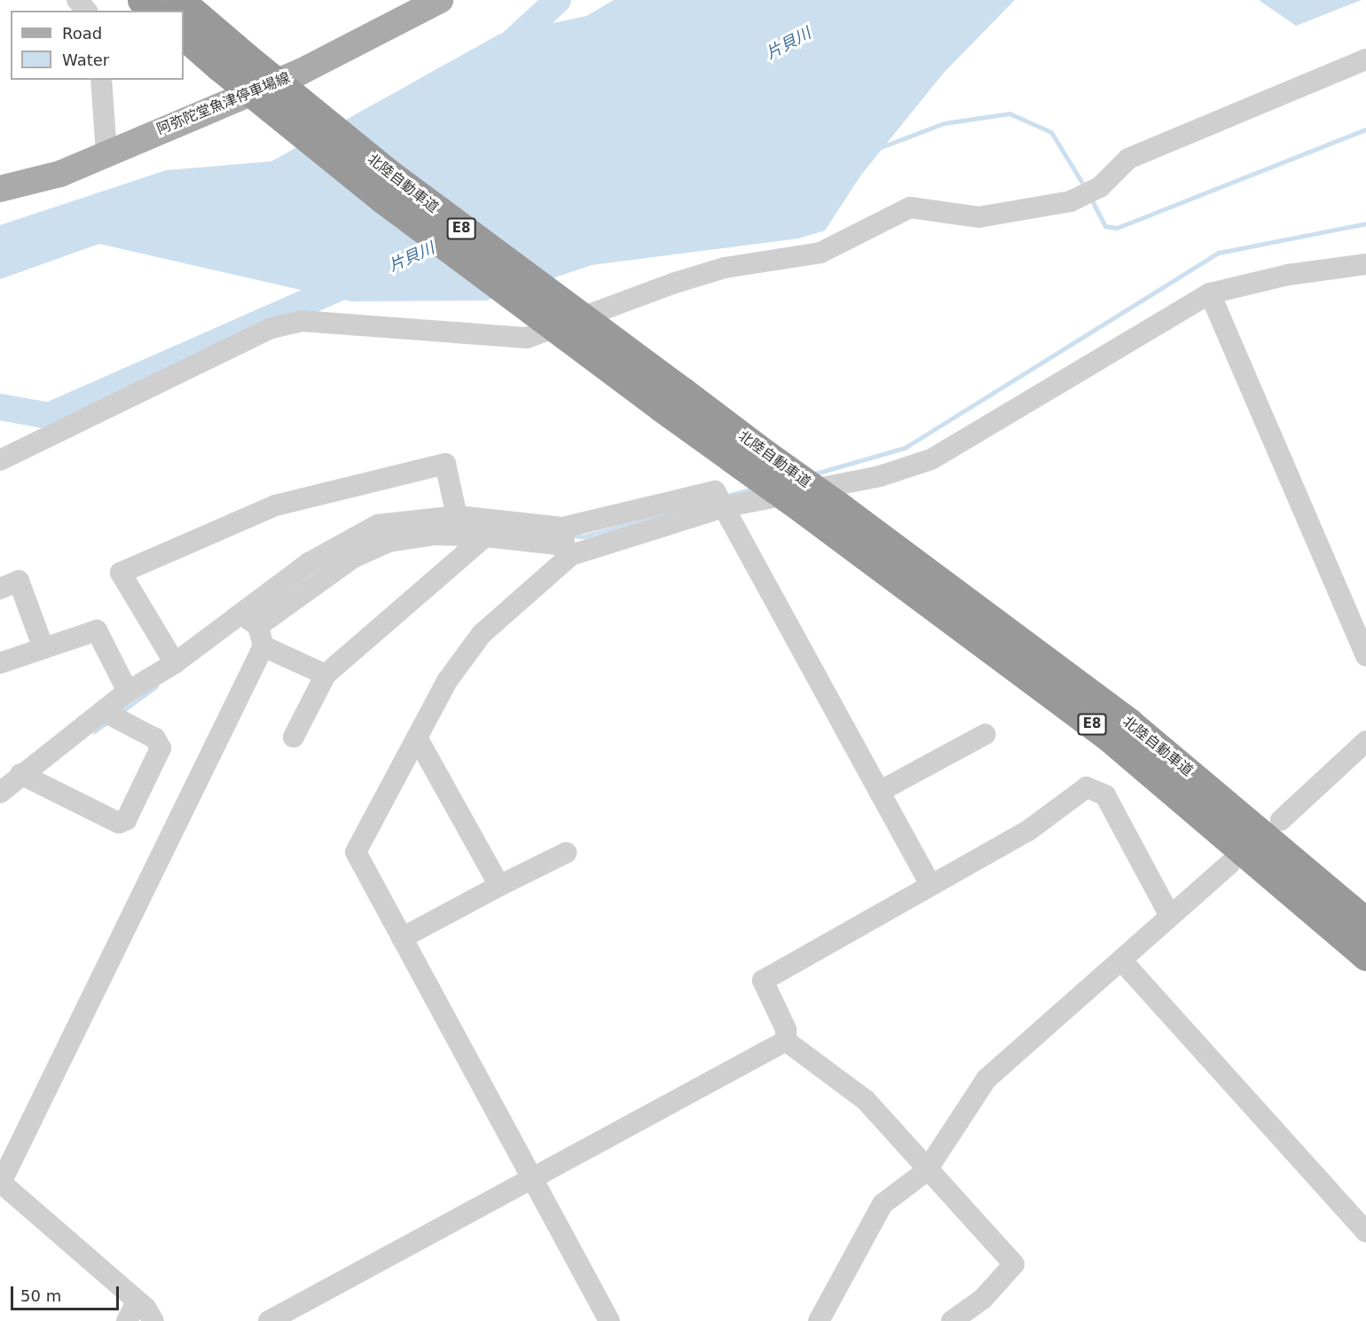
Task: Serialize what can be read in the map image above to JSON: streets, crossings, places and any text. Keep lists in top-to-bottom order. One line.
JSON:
{"streets":{"highway":["北陸自動車道","E8"],"main road":["阿弥陀堂魚津停車場線"]},"water":["片貝川"],"legend":["Road","Water"],"scale_bar":"50 m"}
